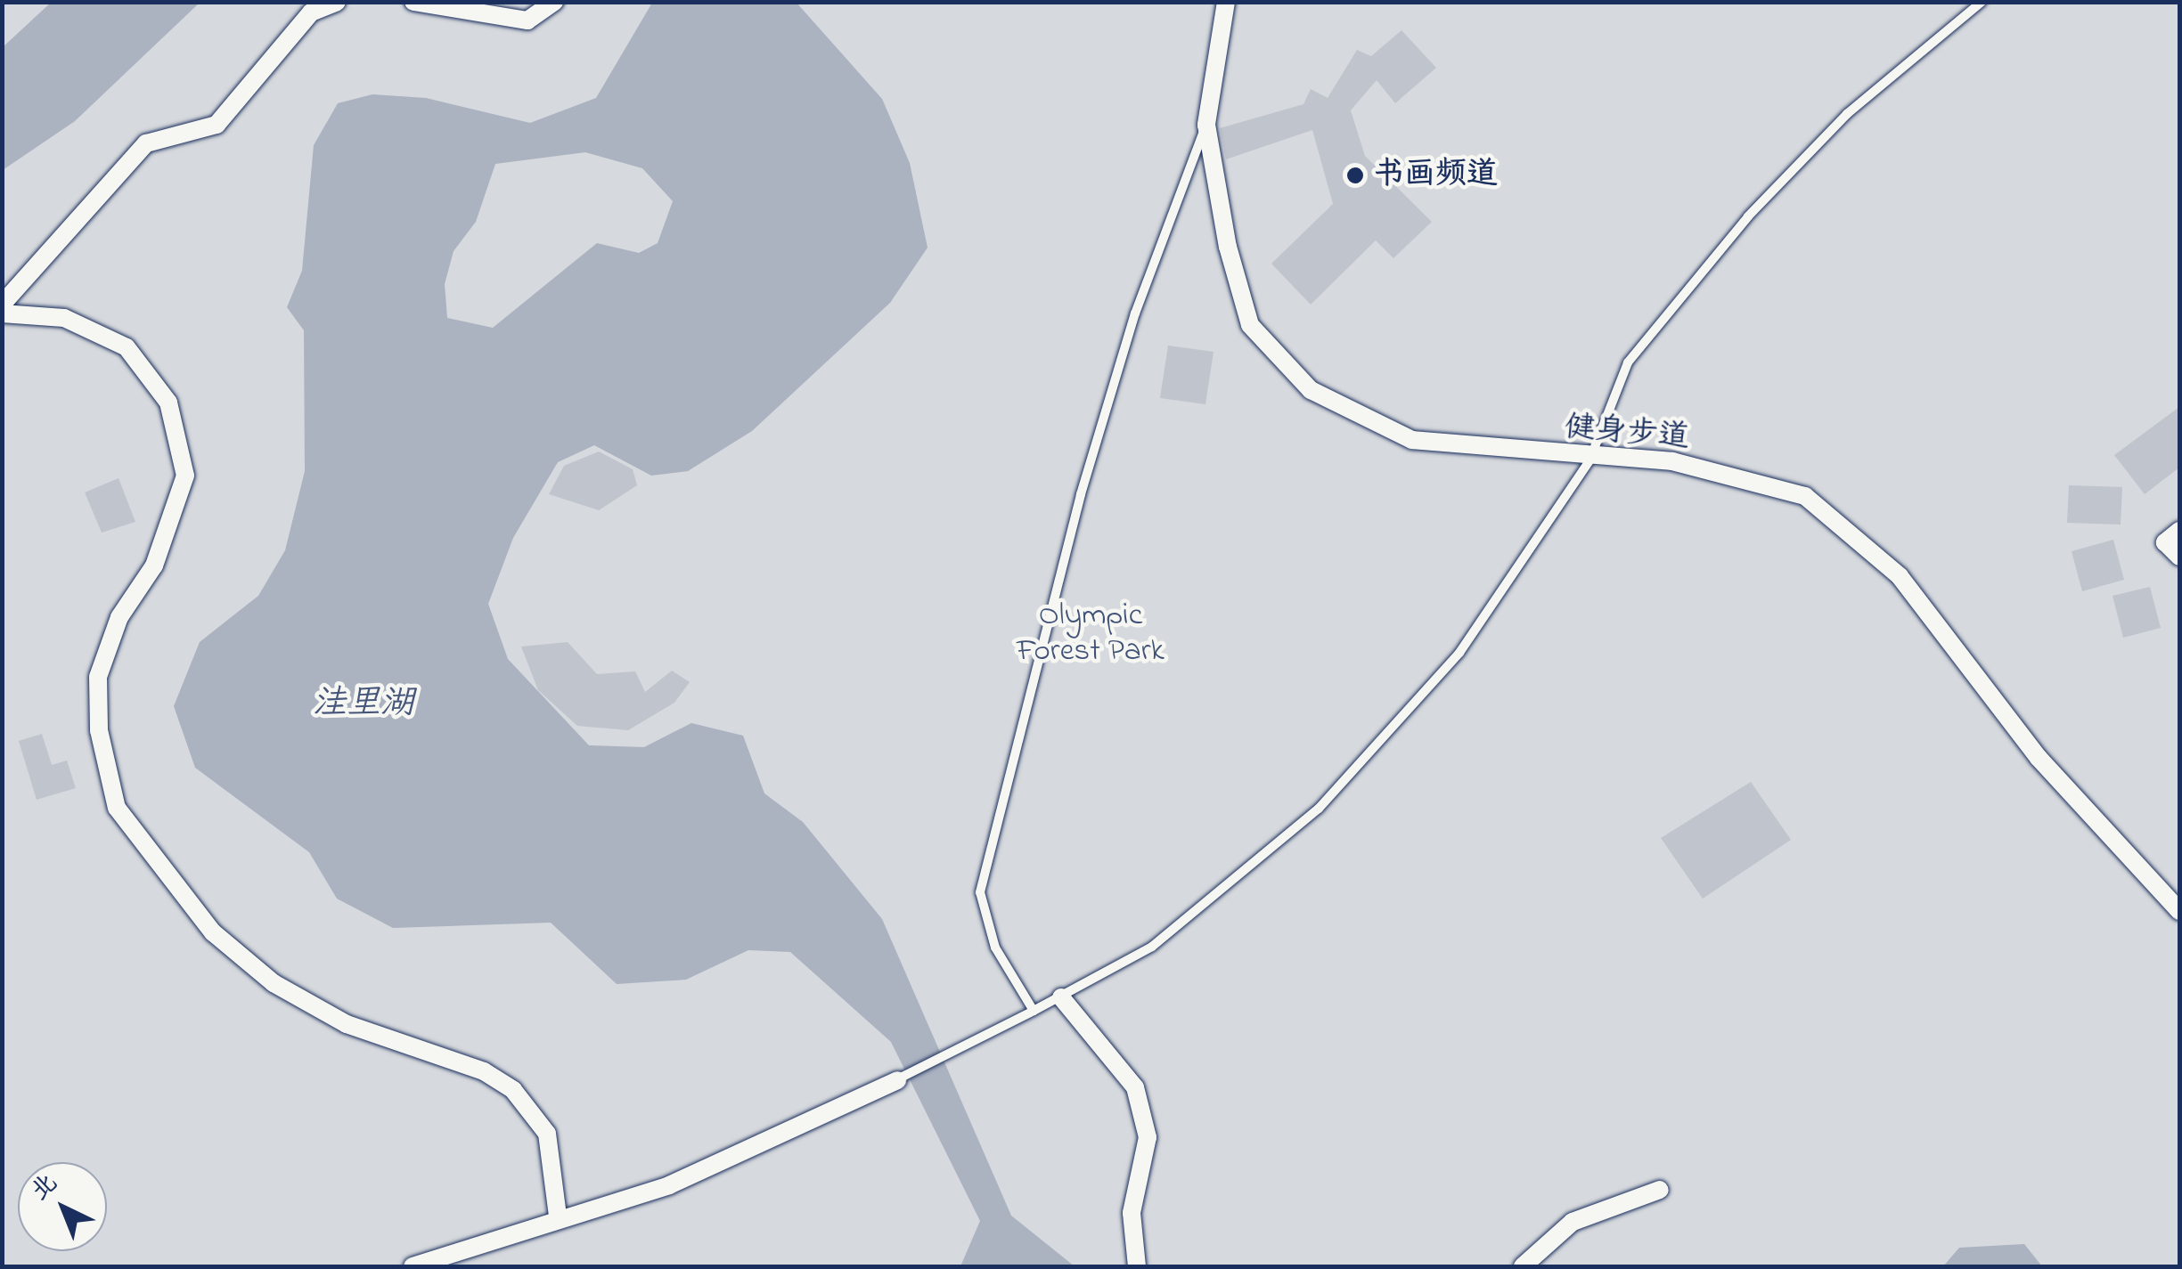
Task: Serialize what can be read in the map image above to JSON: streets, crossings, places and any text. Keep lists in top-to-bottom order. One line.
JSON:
{"streets":{"street":["健身步道"]},"water":["洼里湖"],"parks":["Olympic Forest Park"],"places":["书画频道"],"north":"top left"}
